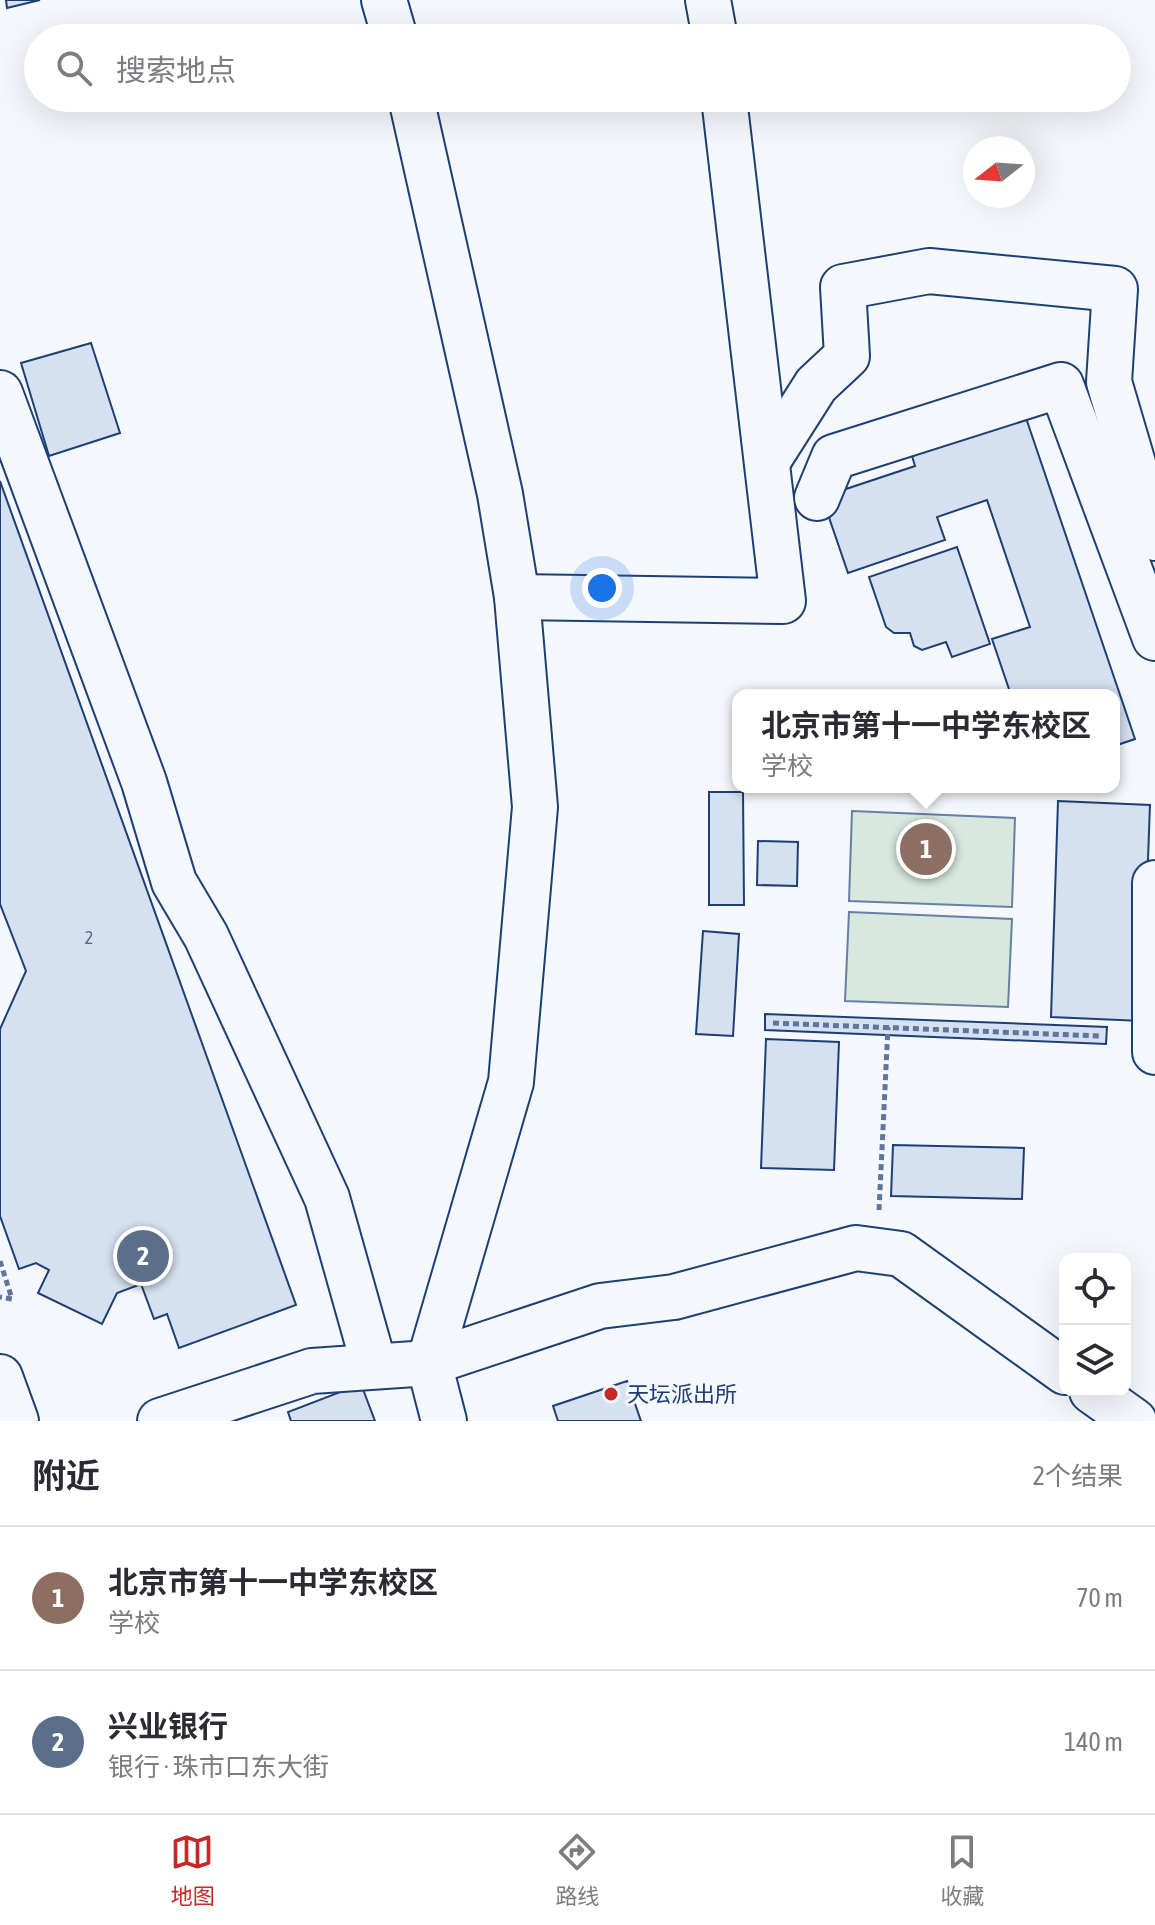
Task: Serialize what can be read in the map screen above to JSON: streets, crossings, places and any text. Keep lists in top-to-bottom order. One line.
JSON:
{"places":["天坛派出所"],"house_numbers":["2"],"north":"left","page":{"search":"搜索地点","popup":["北京市第十一中学东校区","学校"],"pins":["1","2"],"heading":["附近","2个结果"],"list":[{"mark":"1","name":"北京市第十一中学东校区","note":"学校","value":"70 m"},{"mark":"2","name":"兴业银行","note":"银行 · 珠市口东大街","value":"140 m"}],"nav":["地图","路线","收藏"]}}
